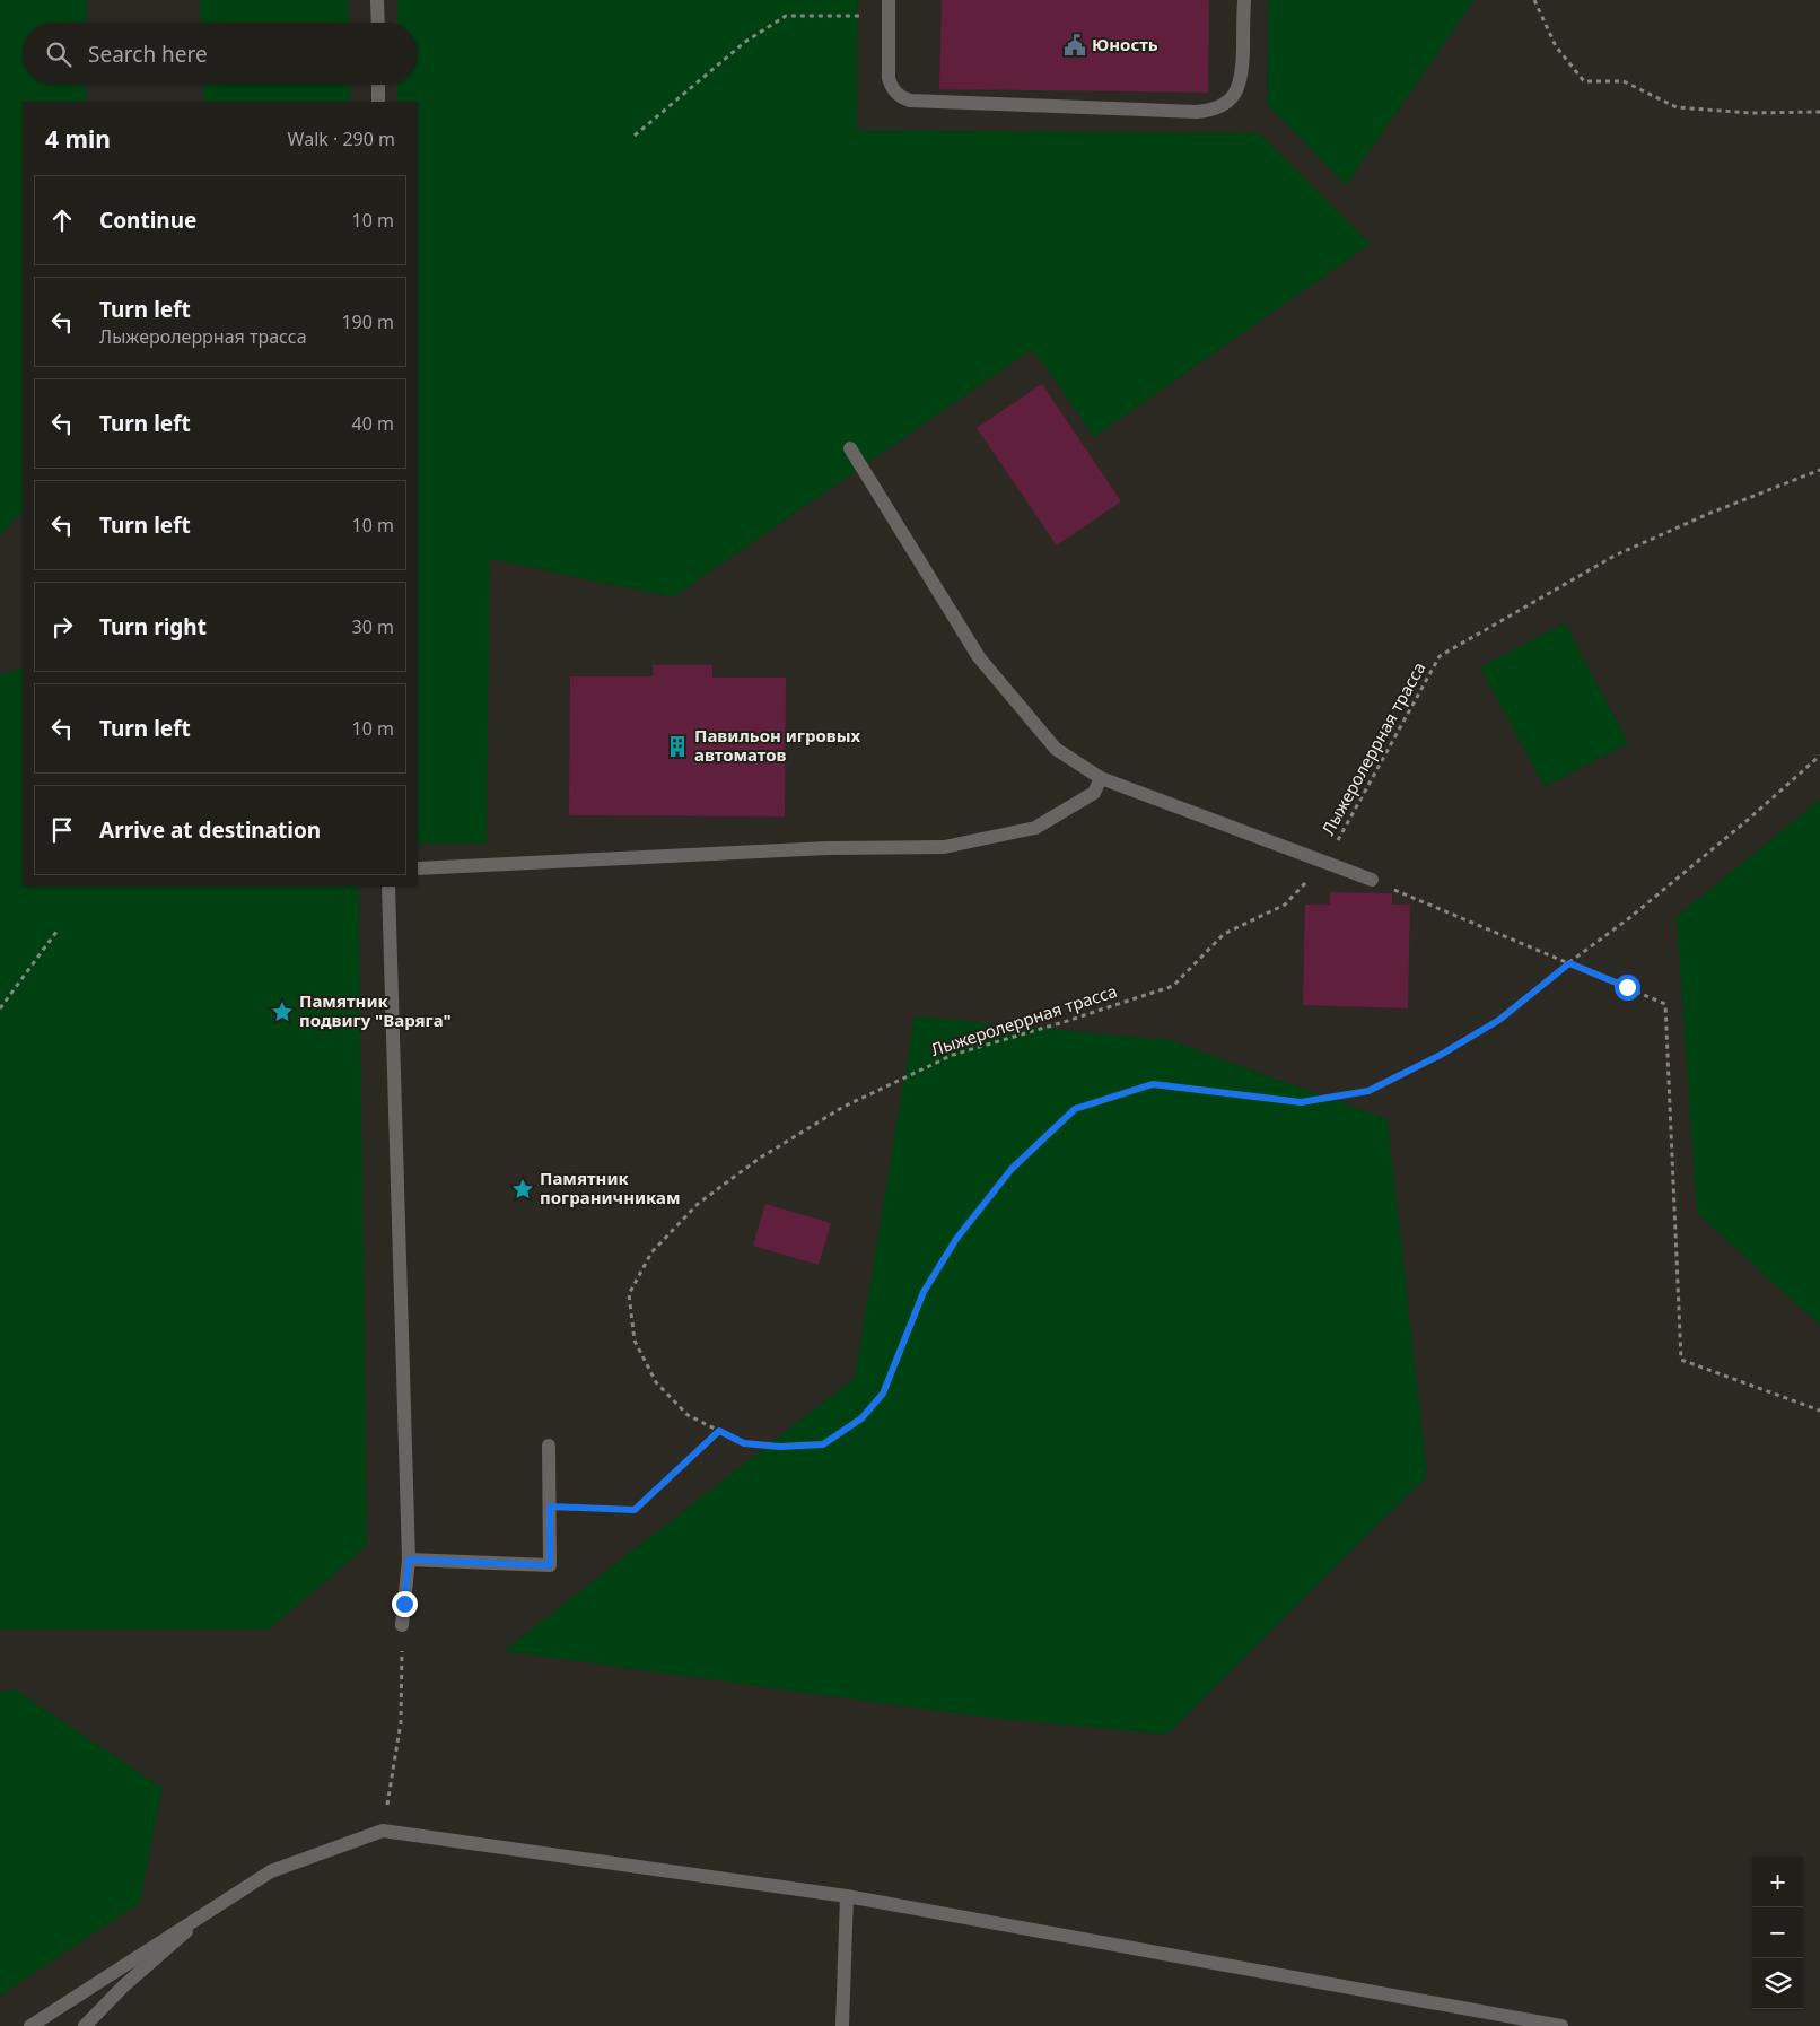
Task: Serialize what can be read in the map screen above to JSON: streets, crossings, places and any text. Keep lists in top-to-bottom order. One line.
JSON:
{"streets":{"path":["Лыжеролеррная трасса"]},"places":{"public building":["Юность"],"building":["Павильон игровых автоматов"],"place":["Памятник подвигу \"Варяга\"","Памятник пограничникам"]},"page":{"search":"Search here","heading":["4 min","Walk · 290 m"],"list":[["Continue","10 m"],["Turn left","Лыжеролеррная трасса","190 m"],["Turn left","40 m"],["Turn left","10 m"],["Turn right","30 m"],["Turn left","10 m"],"Arrive at destination"],"map_buttons":["+","−"]}}
